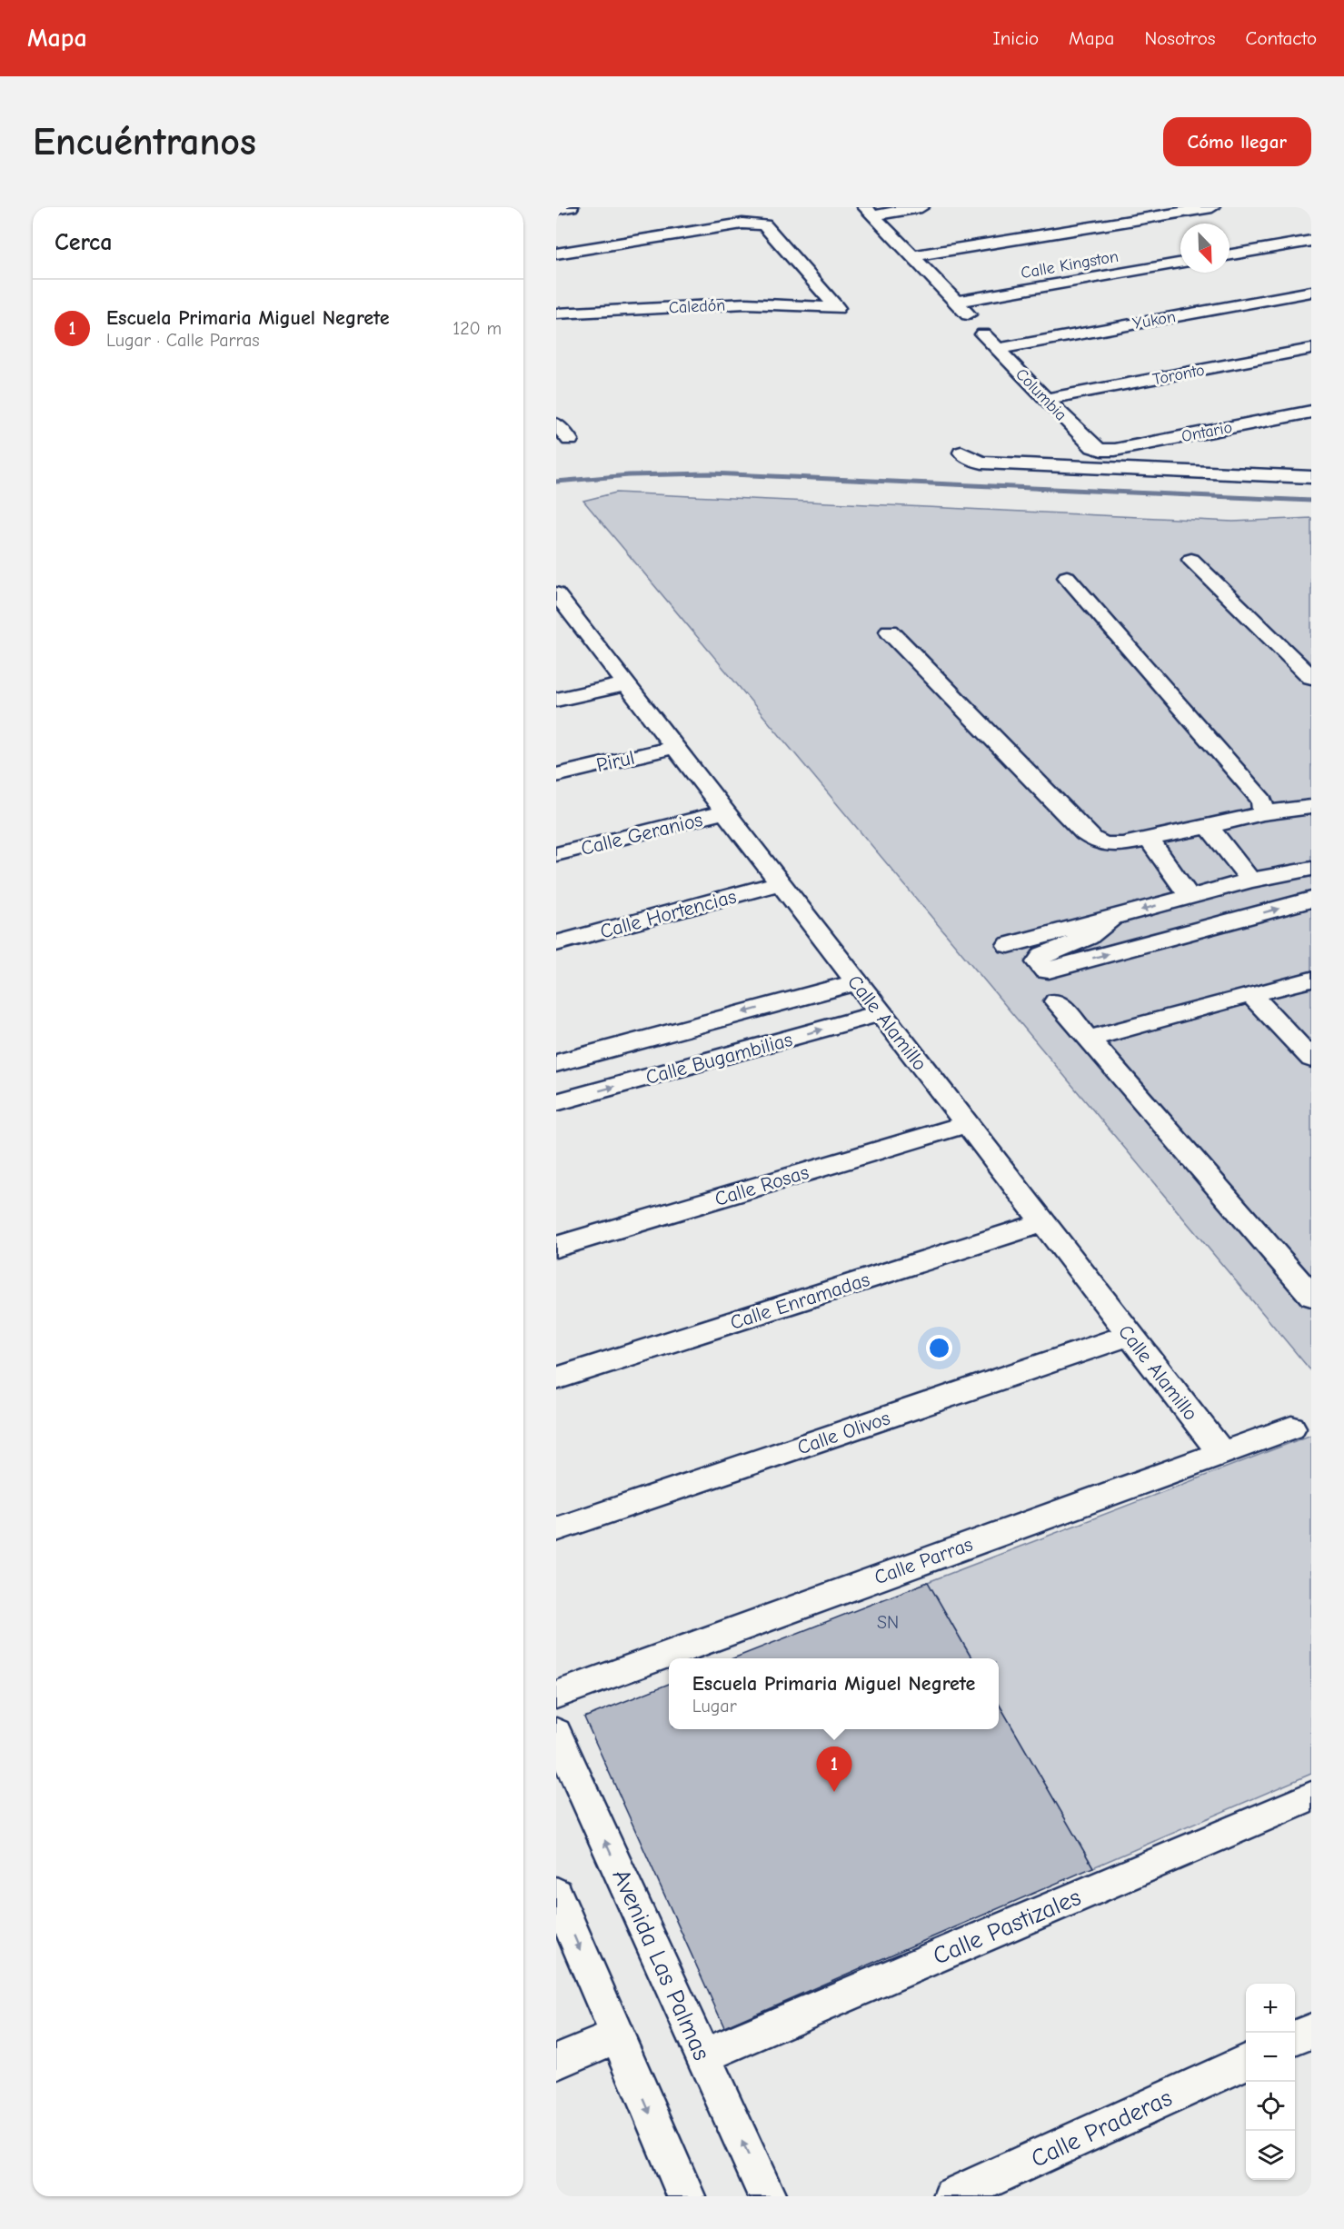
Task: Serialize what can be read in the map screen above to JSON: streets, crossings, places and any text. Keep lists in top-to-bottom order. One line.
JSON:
{"streets":{"street":["Calle Kingston","Caledón","Yukon","Toronto","Columbia","Ontario","Pirul","Calle Geranios","Calle Hortencias","Calle Alamillo","Calle Bugambilias","Calle Rosas","Calle Enramadas","Calle Olivos","Calle Parras","Calle Pastizales","Avenida Las Palmas","Calle Praderas"]},"crossings":[["Yukon","Columbia"],["Toronto","Columbia"],["Columbia","Ontario"],["Pirul","Calle Alamillo"],["Calle Geranios","Calle Alamillo"],["Calle Hortencias","Calle Alamillo"],["Calle Alamillo","Calle Bugambilias"],["Calle Alamillo","Calle Rosas"],["Calle Alamillo","Calle Enramadas"],["Calle Alamillo","Calle Olivos"],["Calle Alamillo","Calle Parras"],["Calle Pastizales","Avenida Las Palmas"]],"house_numbers":["SN"],"north":"bottom right","page":{"header":"Mapa","nav":["Inicio","Mapa","Nosotros","Contacto"],"buttons":"Cómo llegar","title":"Encuéntranos","heading":"Cerca","list":[{"mark":"1","name":"Escuela Primaria Miguel Negrete","note":"Lugar · Calle Parras","value":"120 m"}],"popup":["Escuela Primaria Miguel Negrete","Lugar"],"pins":"1","map_buttons":["+","−"]}}
